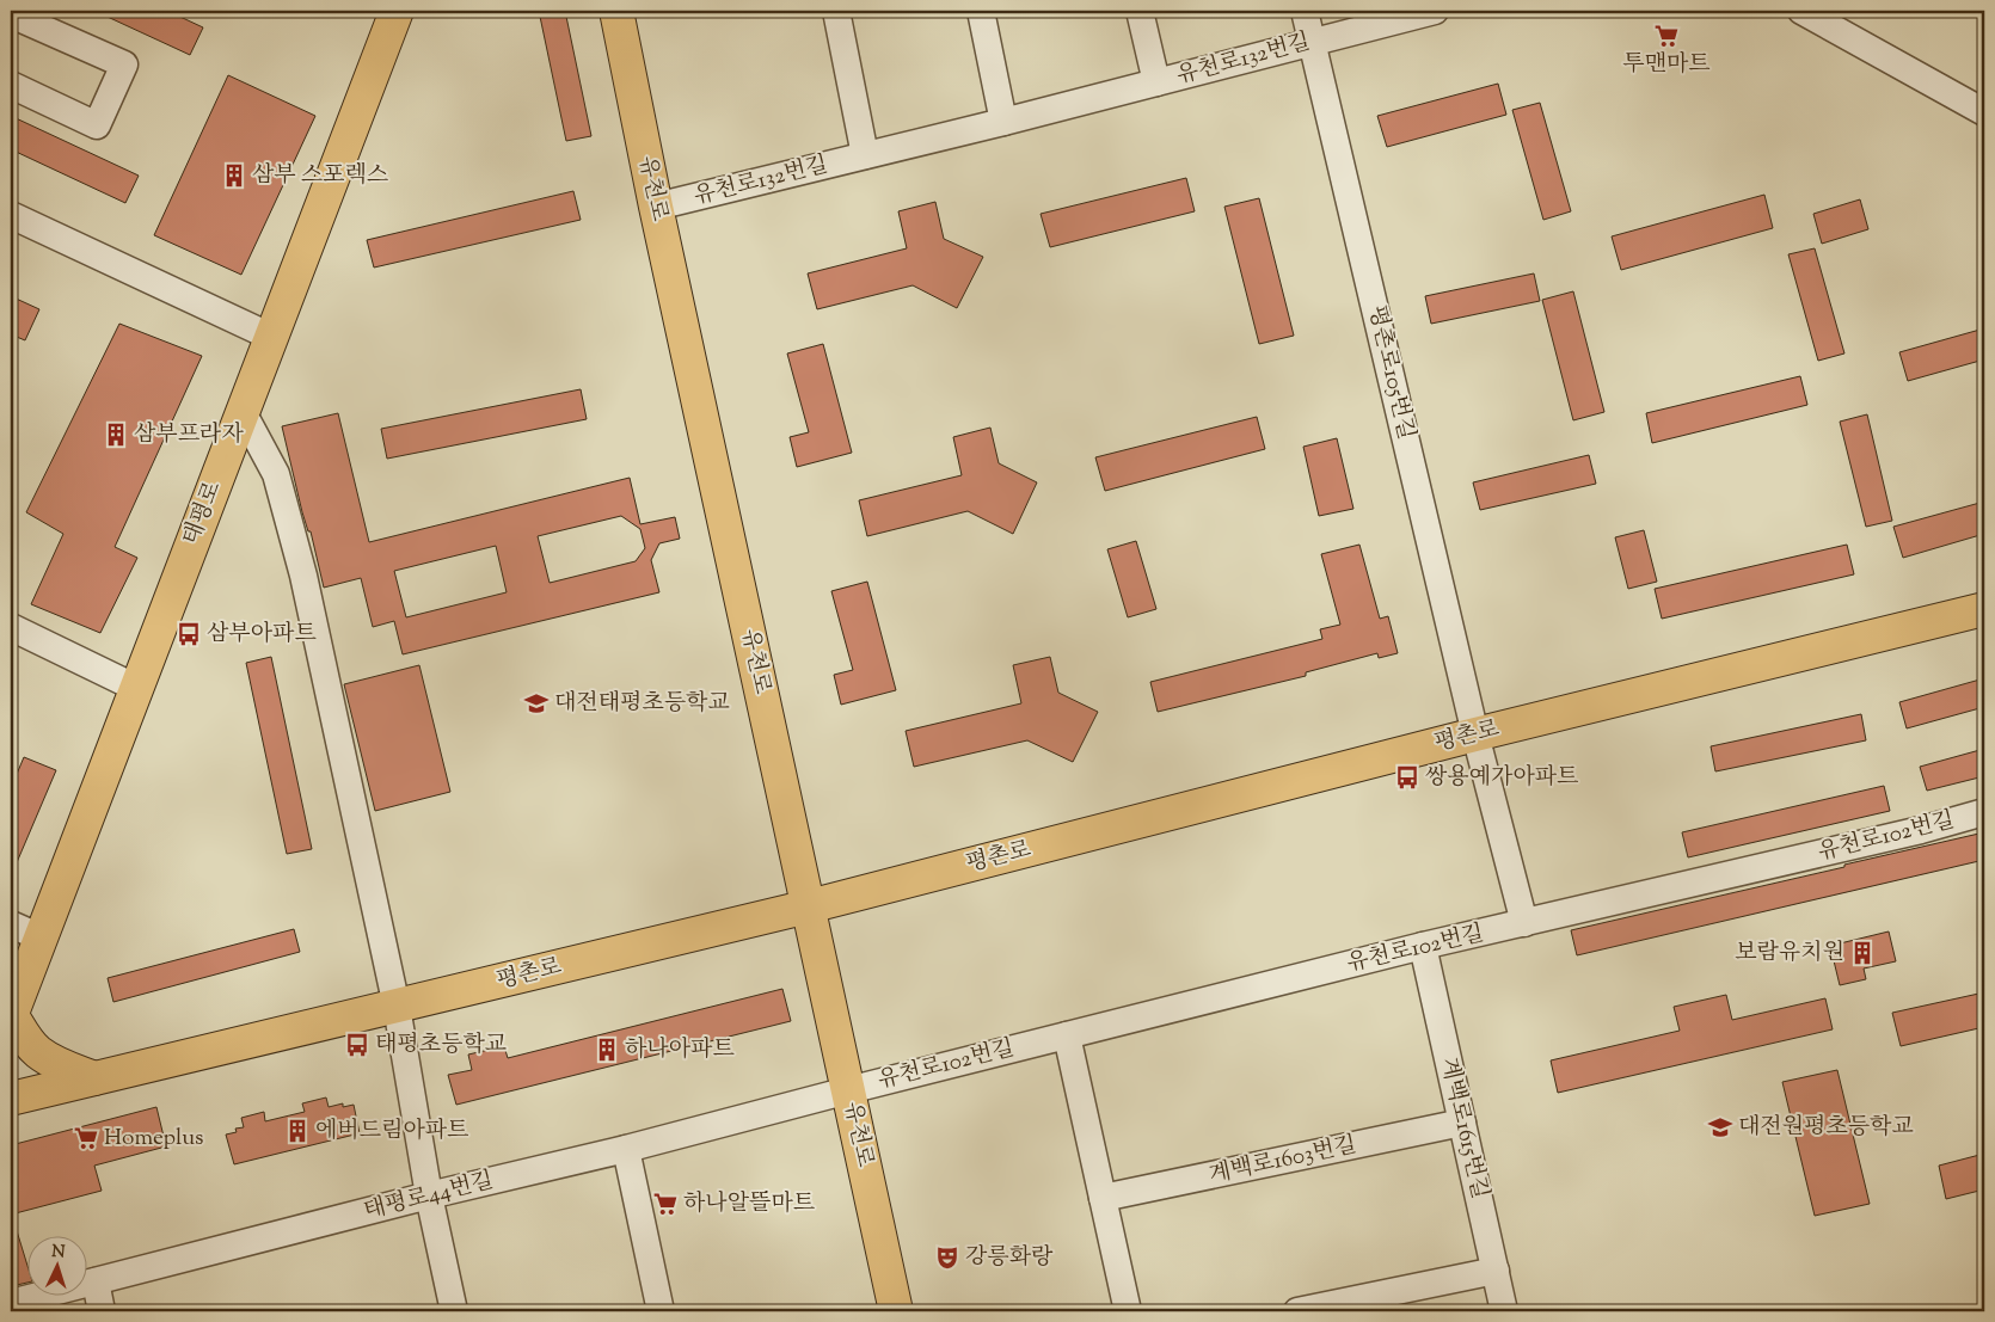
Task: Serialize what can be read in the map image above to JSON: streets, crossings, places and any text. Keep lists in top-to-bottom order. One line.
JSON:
{"streets":{"main road":["유천로","태평로","평촌로"],"street":["유천로132번길","평촌로105번길","유천로102번길","계백로1615번길","계백로1603번길","태평로44번길"]},"crossings":[["유천로132번길","유천로"],["유천로132번길","평촌로105번길"],["유천로","평촌로"],["유천로","유천로102번길"],["유천로","태평로44번길"],["평촌로105번길","평촌로"],["평촌로105번길","유천로102번길"],["유천로102번길","계백로1615번길"],["유천로102번길","태평로44번길"],["계백로1615번길","계백로1603번길"]],"places":{"supermarket":["투맨마트","Homeplus","하나알뜰마트"],"building":["삼부 스포렉스","삼부프라자","보람유치원","하나아파트","에버드림아파트"],"bus stop":["삼부아파트","쌍용예가아파트","태평초등학교"],"school or university":["대전태평초등학교","대전원평초등학교"],"theatre":["강릉화랑"]},"north":"top"}
